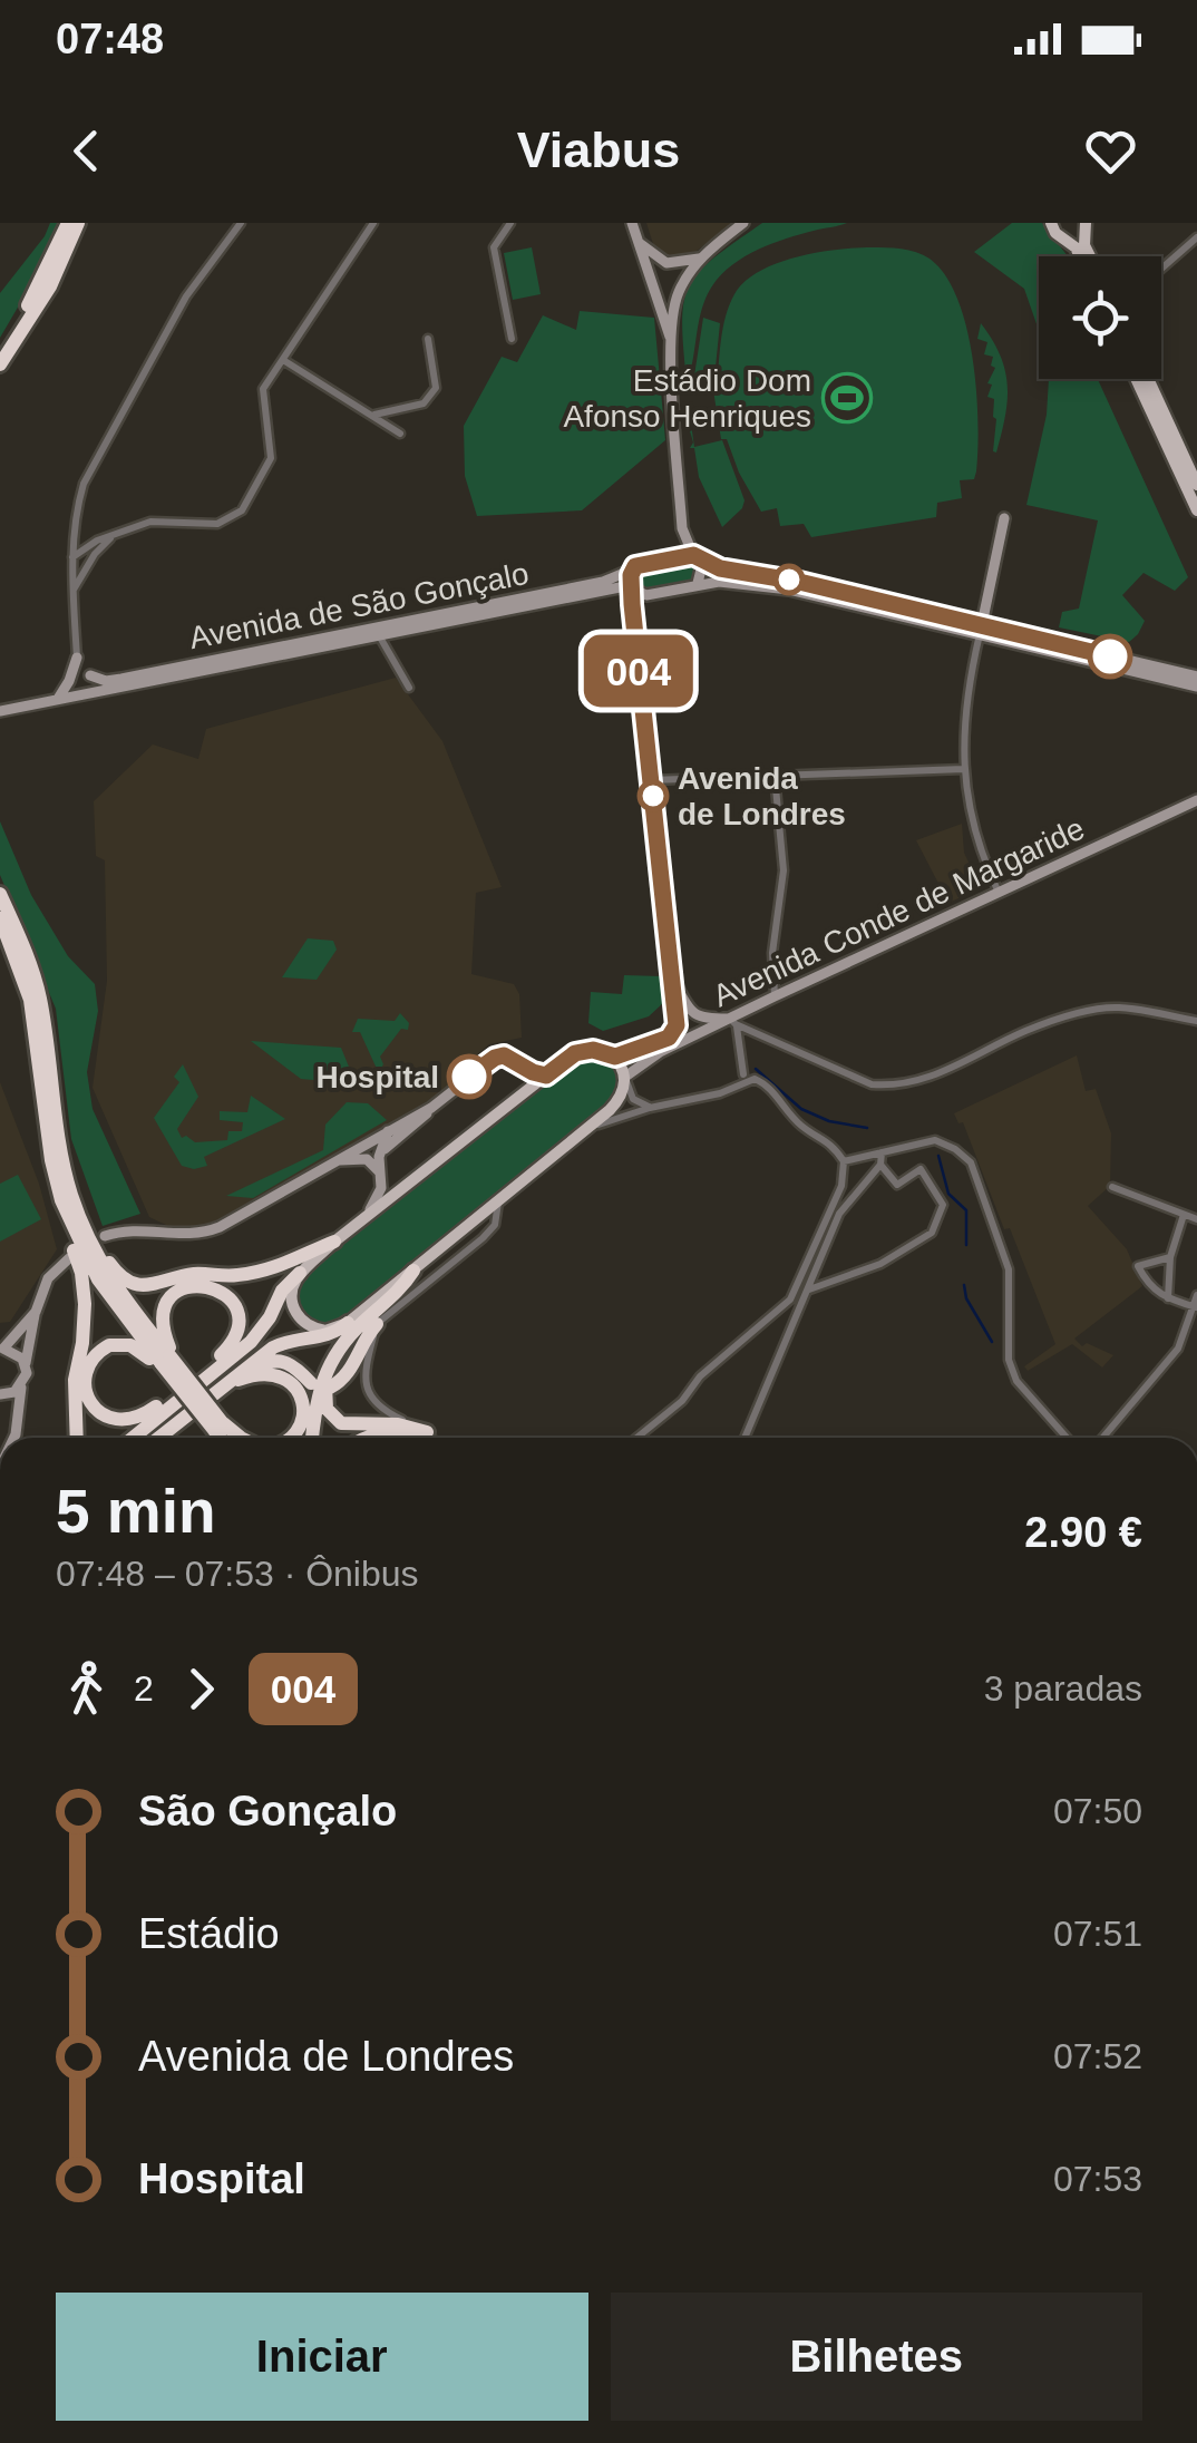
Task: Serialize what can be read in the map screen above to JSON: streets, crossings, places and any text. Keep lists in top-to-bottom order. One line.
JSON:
{"streets":{"street":["Avenida de São Gonçalo","Avenida Conde de Margaride"]},"places":{"sports":["Estádio Dom Afonso Henriques"],"other":["Avenida de Londres","Hospital"]},"lines":["bus line 004"],"page":{"status":"07:48","header":"Viabus","on_map":"004","heading":["5 min","07:48 – 07:53 · Ônibus","2.90 €"],"legs":["2","004","3 paradas"],"list":[{"name":"São Gonçalo","value":"07:50"},{"name":"Estádio","value":"07:51"},{"name":"Avenida de Londres","value":"07:52"},{"name":"Hospital","value":"07:53"}],"buttons":["Iniciar","Bilhetes"]}}
